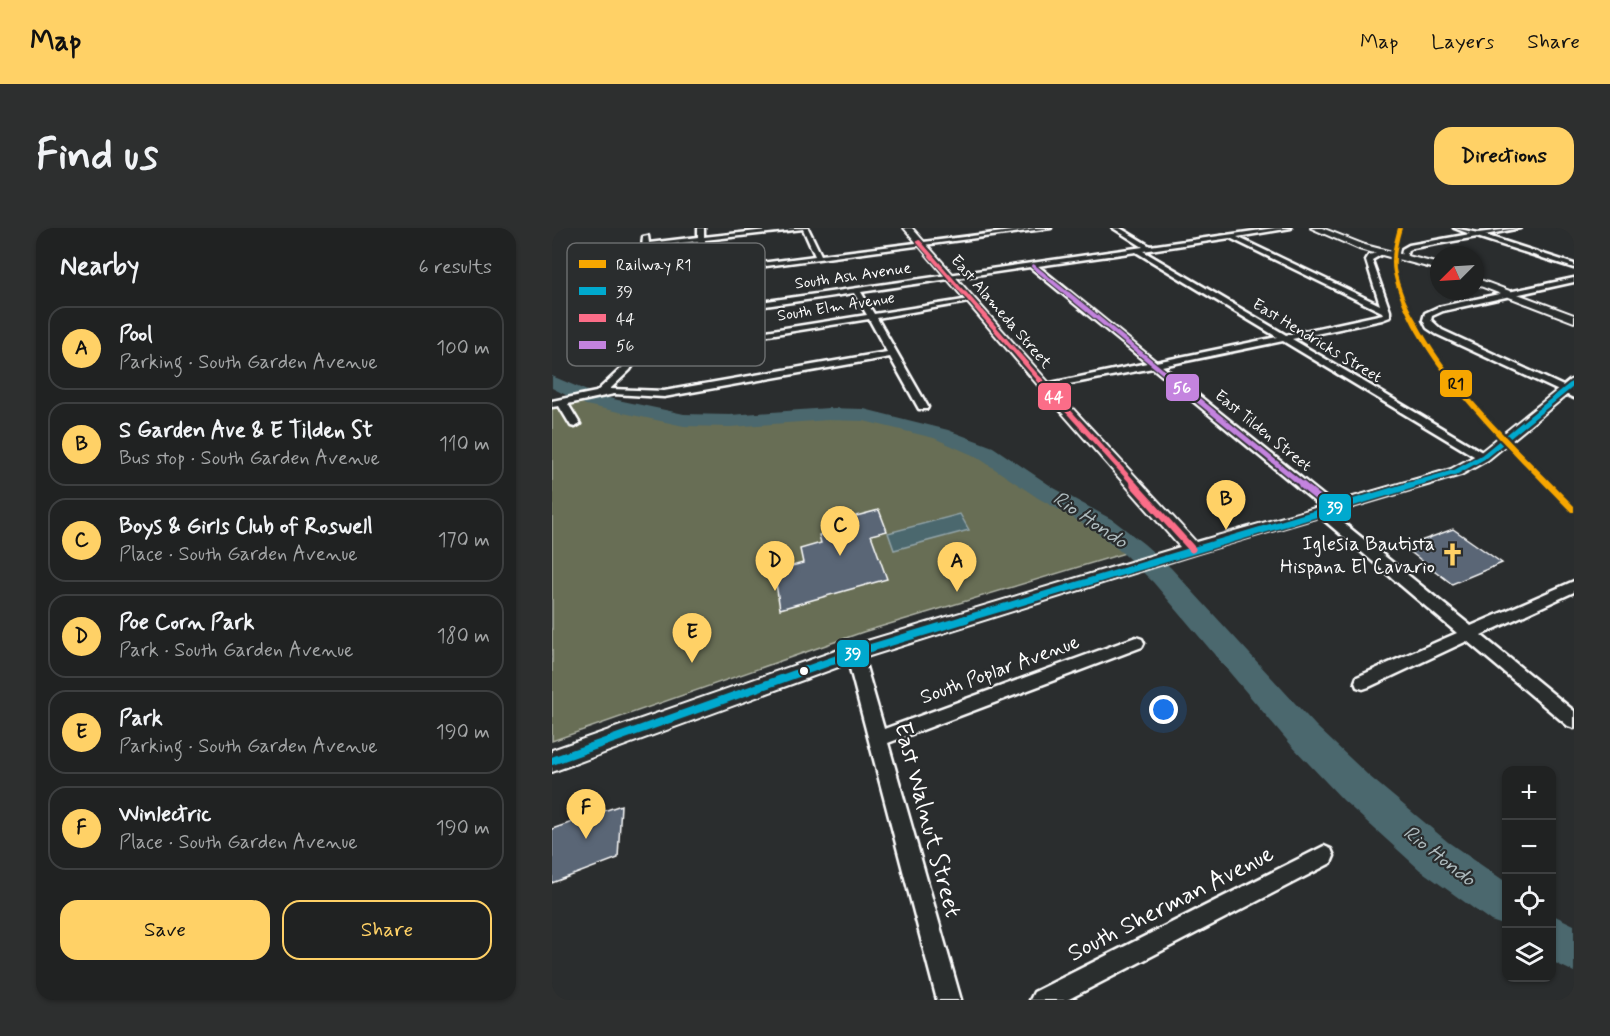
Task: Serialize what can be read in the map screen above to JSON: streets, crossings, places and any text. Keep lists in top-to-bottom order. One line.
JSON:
{"streets":{"street":["South Ash Avenue","South Elm Avenue","East Alameda Street","East Hendricks Street","East Tilden Street","South Poplar Avenue","East Walnut Street","South Sherman Avenue"]},"crossings":[["South Ash Avenue","East Alameda Street"],["South Ash Avenue","East Hendricks Street"],["South Ash Avenue","East Tilden Street"],["South Elm Avenue","East Alameda Street"],["South Poplar Avenue","East Walnut Street"]],"water":["Rio Hondo"],"places":{"church":["Iglesia Bautista Hispana El Cavario"]},"lines":["rail line R1","transit line 44","transit line 56","transit line 39"],"legend":["Railway R1","39","44","56"],"north":"bottom left","page":{"header":"Map","nav":["Map","Layers","Share"],"buttons":["Directions",["Save","Share"]],"title":"Find us","heading":["Nearby","6 results"],"list":[{"mark":"A","name":"Pool","note":"Parking · South Garden Avenue","value":"100 m"},{"mark":"B","name":"S Garden Ave & E Tilden St","note":"Bus stop · South Garden Avenue","value":"110 m"},{"mark":"C","name":"Boys & Girls Club of Roswell","note":"Place · South Garden Avenue","value":"170 m"},{"mark":"D","name":"Poe Corn Park","note":"Park · South Garden Avenue","value":"180 m"},{"mark":"E","name":"Park","note":"Parking · South Garden Avenue","value":"190 m"},{"mark":"F","name":"Winlectric","note":"Place · South Garden Avenue","value":"190 m"}],"pins":["B","C","D","A","E","F"],"map_buttons":["+","−"]}}
